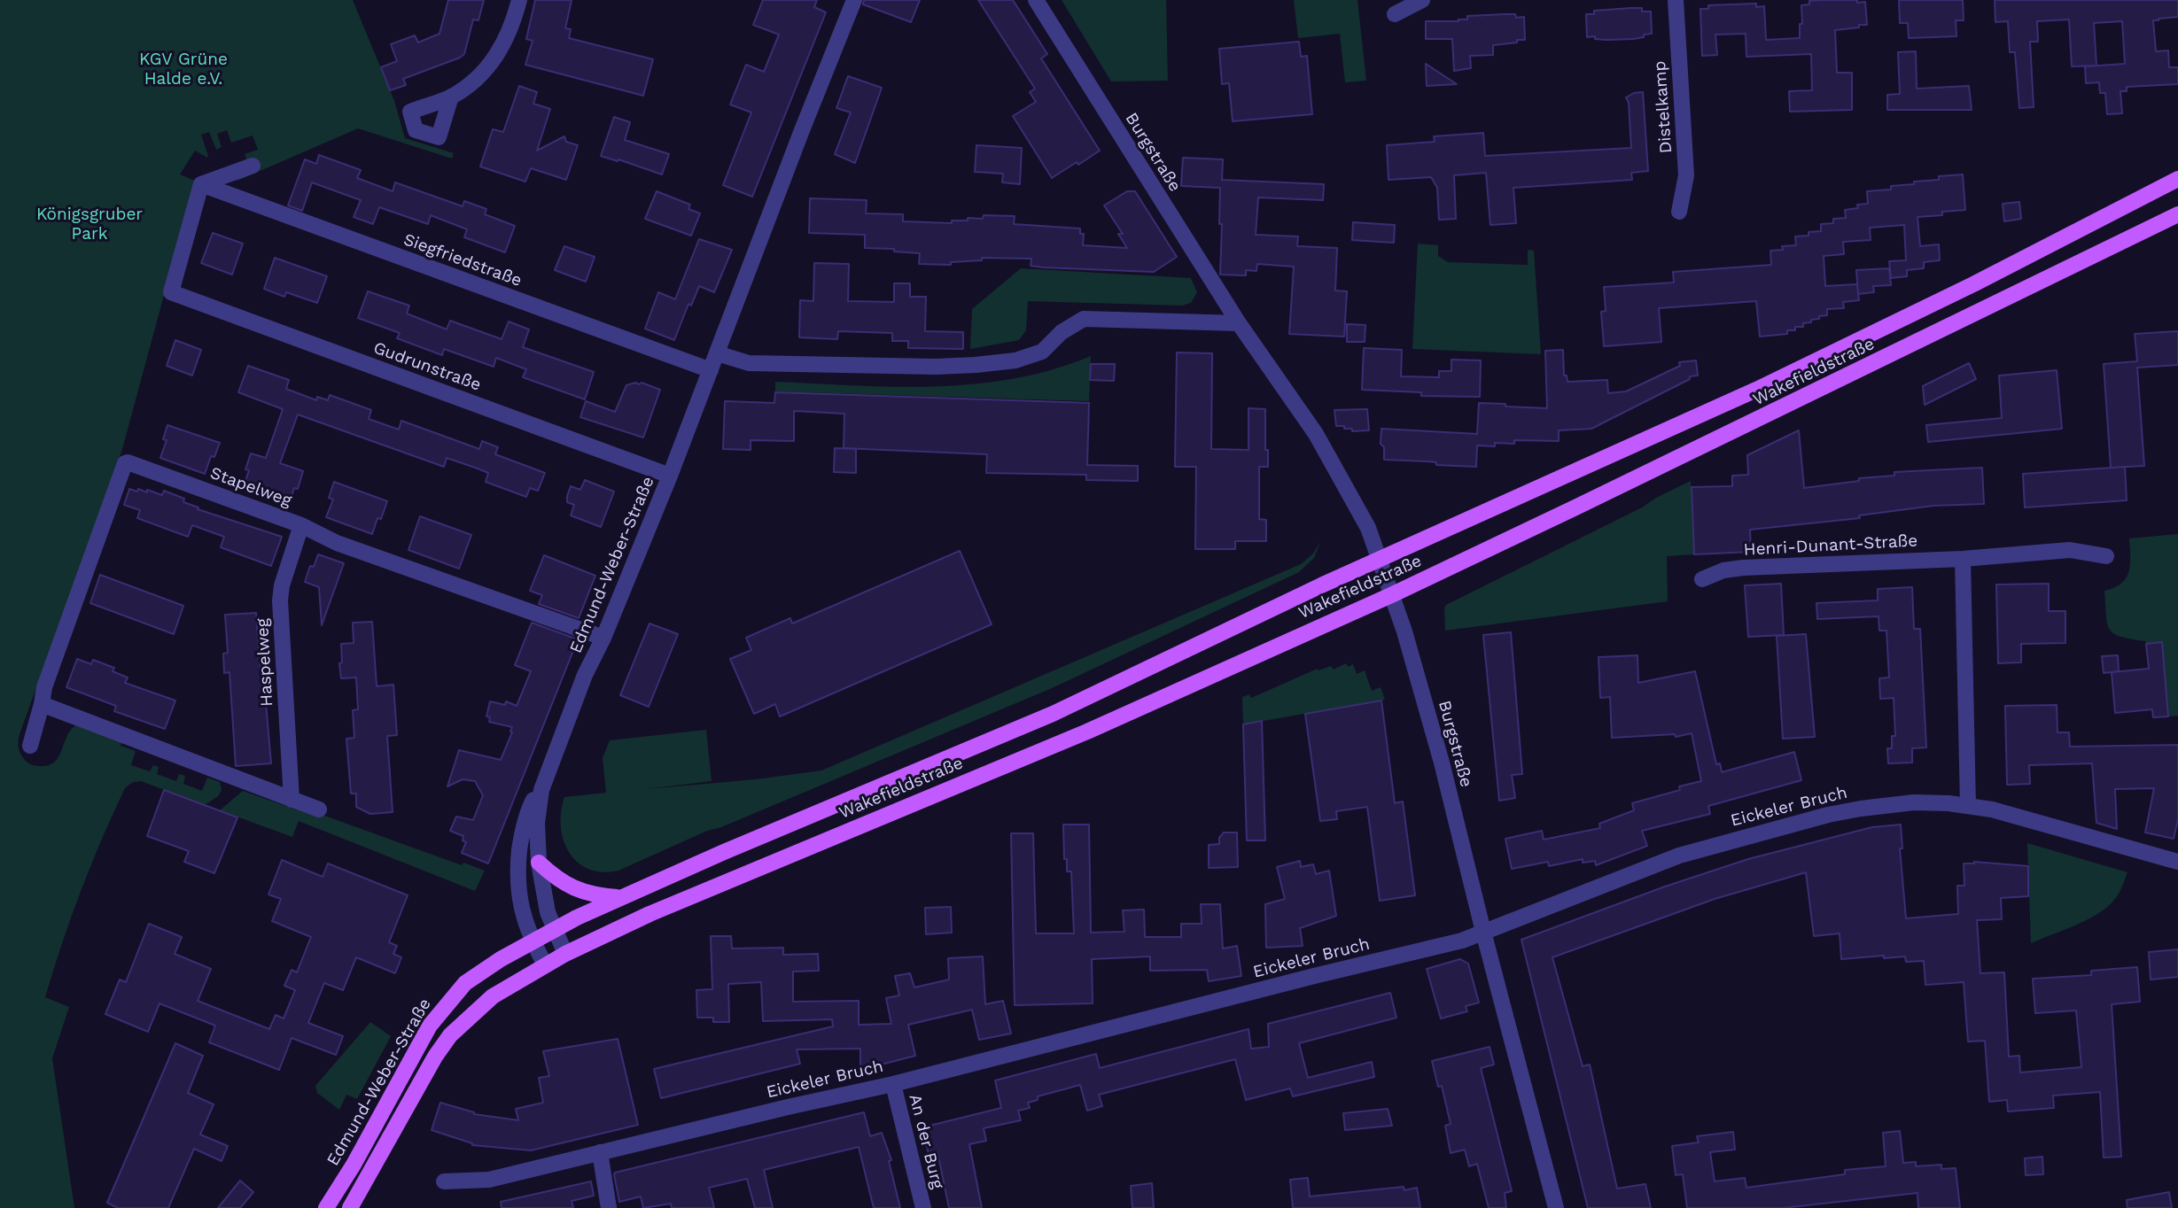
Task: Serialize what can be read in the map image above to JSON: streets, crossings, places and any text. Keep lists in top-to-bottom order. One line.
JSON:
{"streets":{"main road":["Wakefieldstraße","Edmund-Weber-Straße"],"street":["Distelkamp","Burgstraße","Siegfriedstraße","Gudrunstraße","Stapelweg","Henri-Dunant-Straße","Haspelweg","Eickeler Bruch","An der Burg"]},"crossings":[["Burgstraße","Wakefieldstraße"],["Burgstraße","Eickeler Bruch"],["Siegfriedstraße","Gudrunstraße"],["Siegfriedstraße","Edmund-Weber-Straße"],["Gudrunstraße","Edmund-Weber-Straße"],["Wakefieldstraße","Edmund-Weber-Straße"],["Stapelweg","Edmund-Weber-Straße"],["Stapelweg","Haspelweg"],["Eickeler Bruch","An der Burg"]],"parks":["KGV Grüne Halde e.V.","Königsgruber Park"]}
